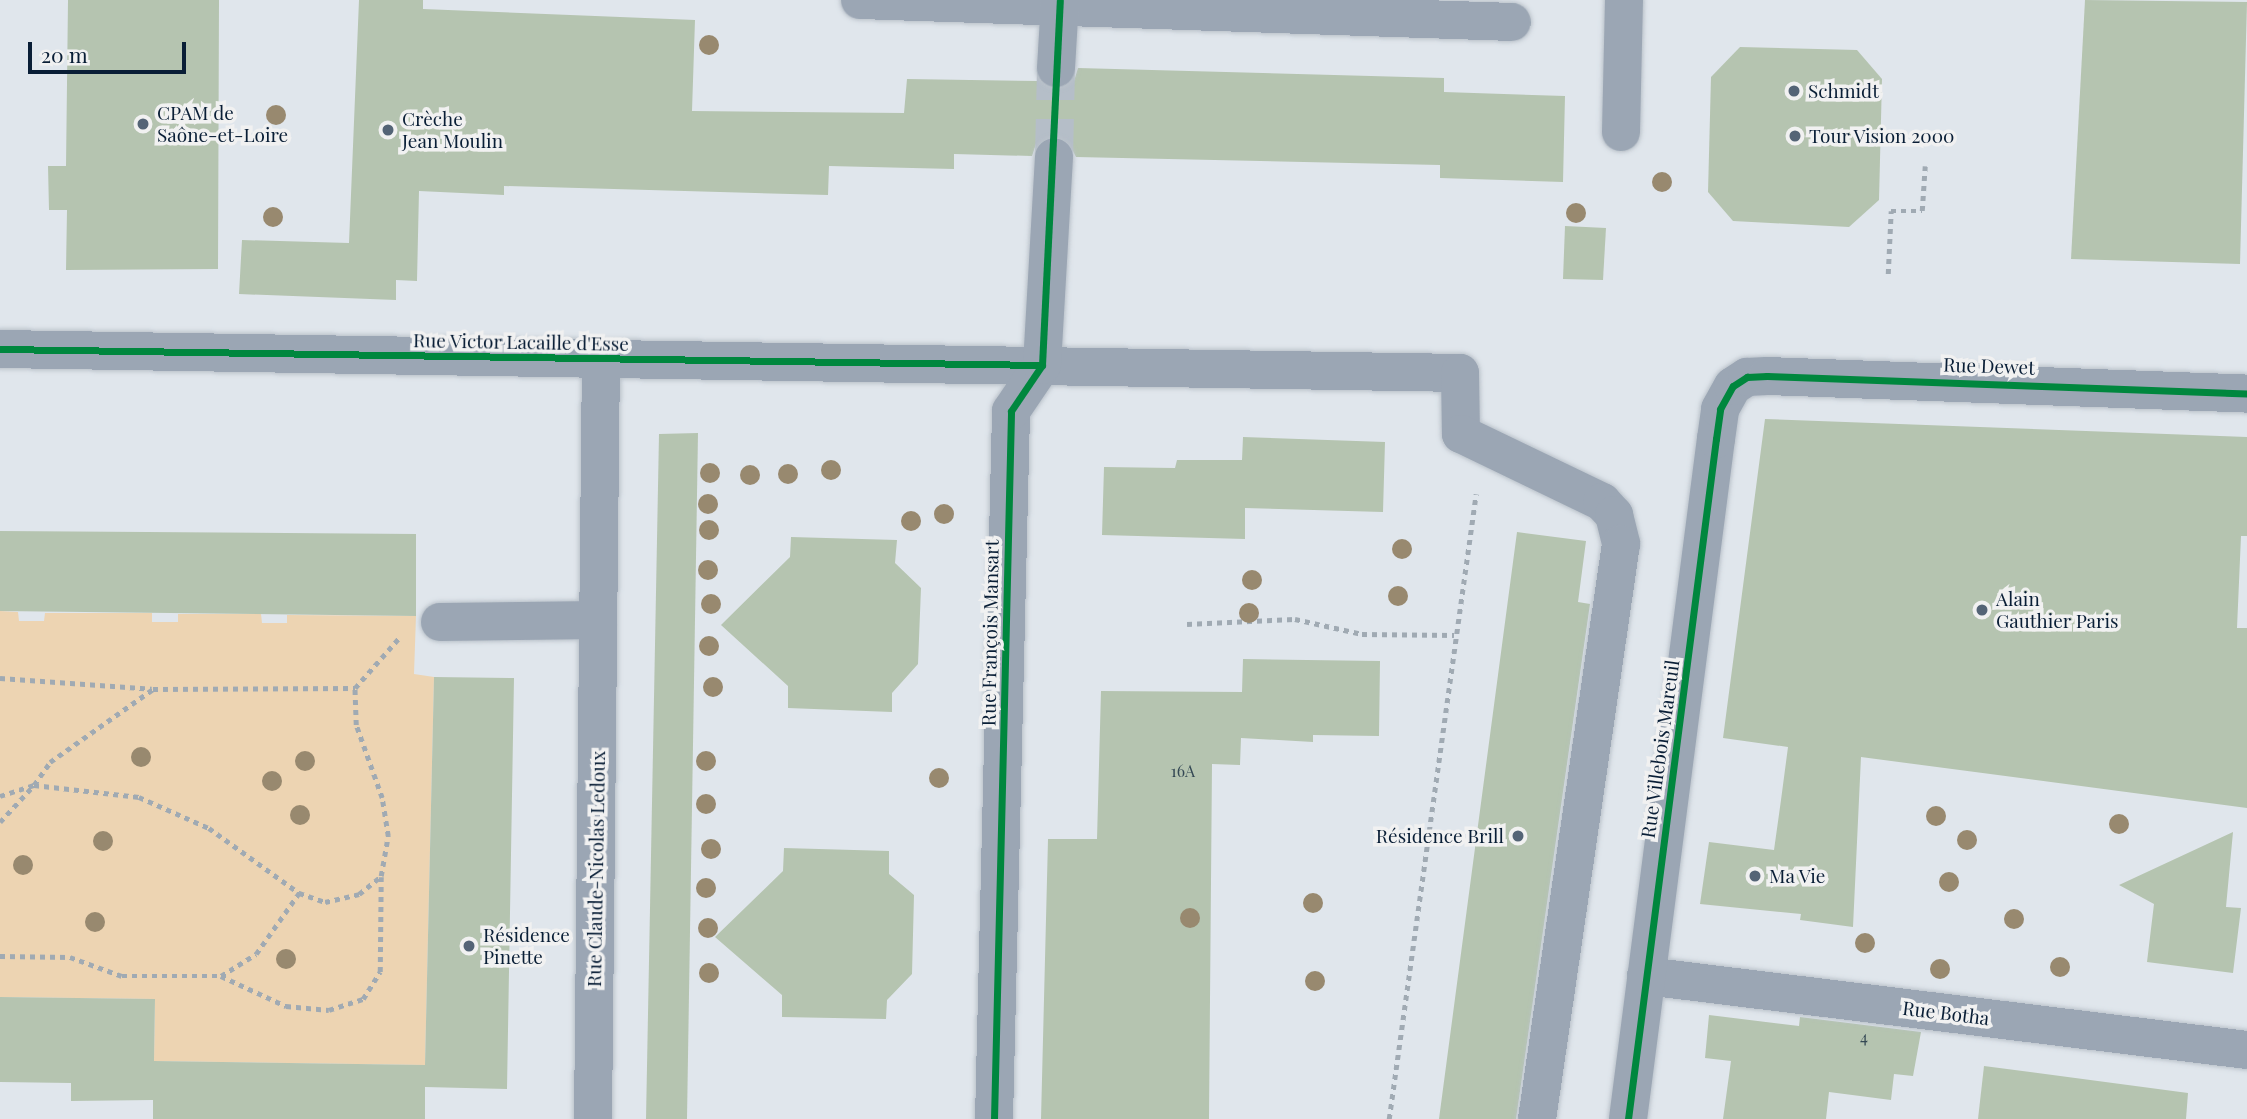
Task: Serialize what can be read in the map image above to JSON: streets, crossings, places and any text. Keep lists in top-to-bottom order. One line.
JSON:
{"streets":{"street":["Rue Victor Lacaille d'Esse","Rue Dewet","Rue François Mansart","Rue Villebois Mareuil","Rue Claude-Nicolas Ledoux","Rue Botha"]},"crossings":[["Rue Victor Lacaille d'Esse","Rue François Mansart"],["Rue Victor Lacaille d'Esse","Rue Claude-Nicolas Ledoux"],["Rue Dewet","Rue Villebois Mareuil"],["Rue Villebois Mareuil","Rue Botha"]],"places":["Schmidt","CPAM de Saône-et-Loire","Crèche Jean Moulin","Tour Vision 2000","Alain Gauthier Paris","Résidence Brill","Ma Vie","Résidence Pinette"],"house_numbers":["16A","4"],"scale_bar":"20 m"}
